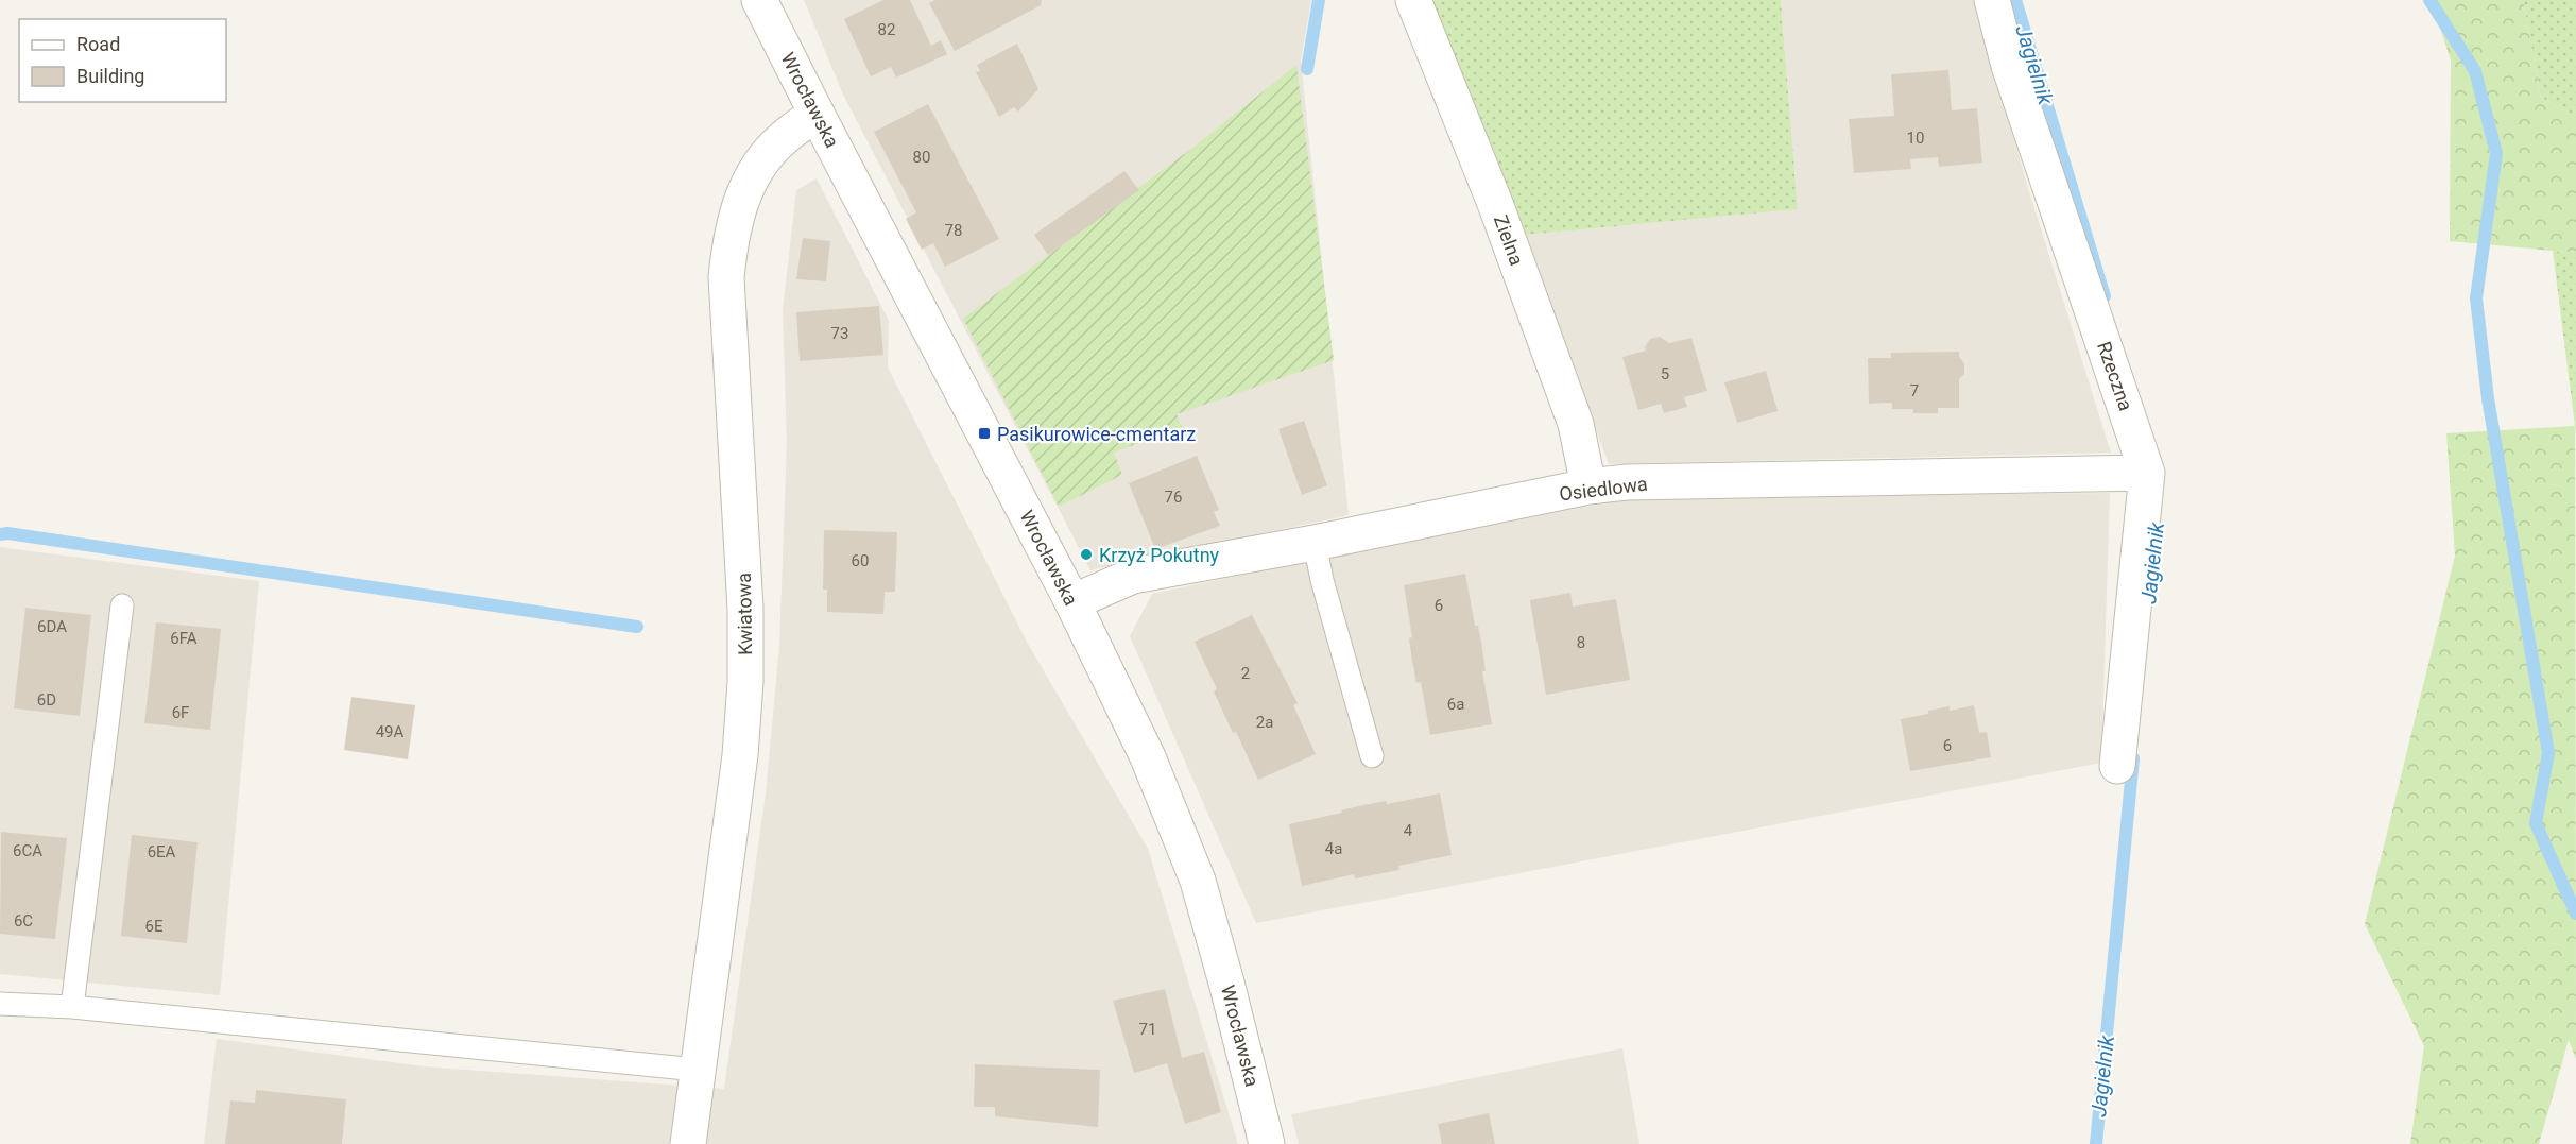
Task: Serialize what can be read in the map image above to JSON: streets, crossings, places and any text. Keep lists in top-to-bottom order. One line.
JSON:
{"streets":{"street":["Wrocławska","Zielna","Rzeczna","Osiedlowa","Kwiatowa"]},"crossings":[["Wrocławska","Osiedlowa"],["Wrocławska","Kwiatowa"],["Zielna","Osiedlowa"],["Rzeczna","Osiedlowa"]],"water":["Jagielnik"],"places":{"transit":["Pasikurowice-cmentarz"],"other":["Krzyż Pokutny"]},"house_numbers":["82","10","80","78","73","5","7","76","60","6","6DA","6FA","8","2","6D","6a","6F","2a","49A","6","4","4a","6CA","6EA","6C","6E","71"],"legend":["Road","Building"]}
